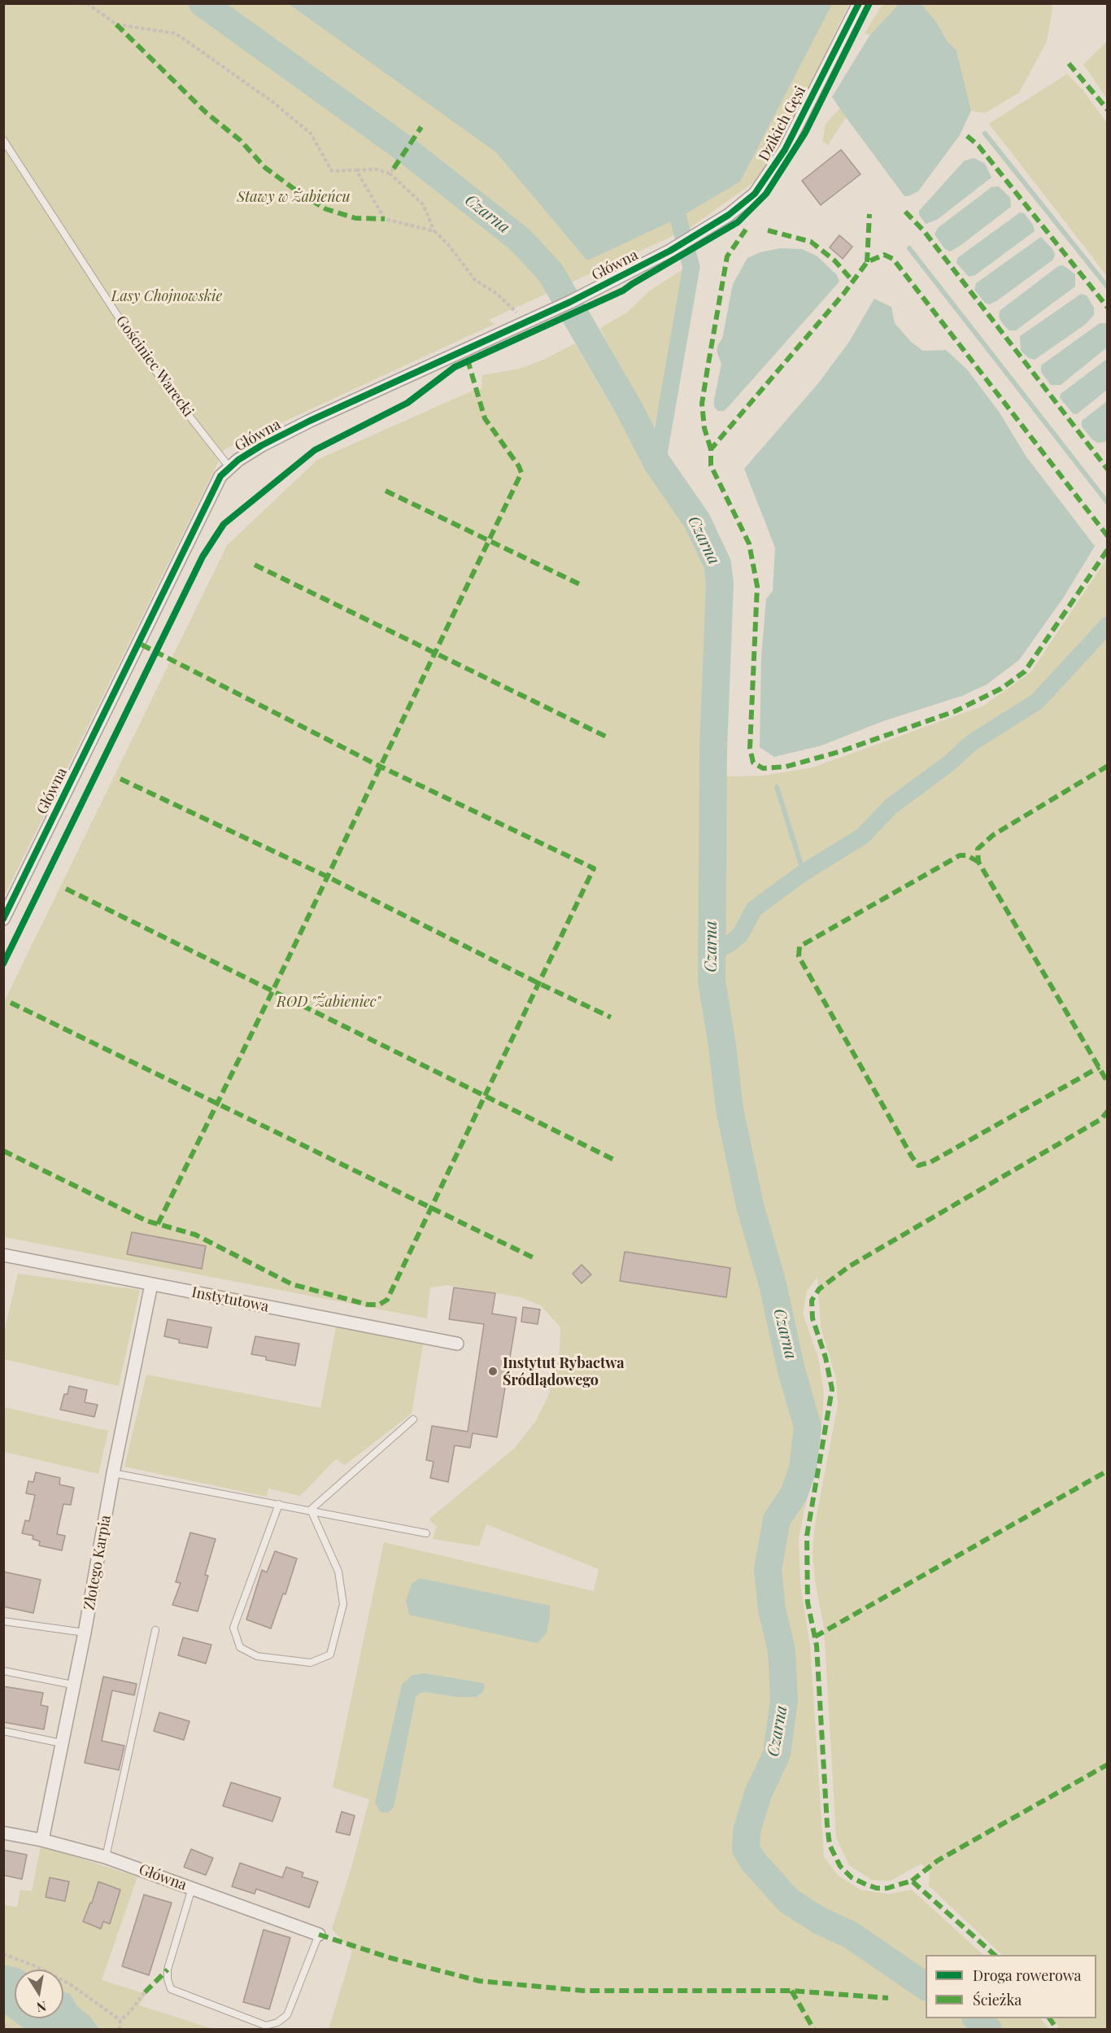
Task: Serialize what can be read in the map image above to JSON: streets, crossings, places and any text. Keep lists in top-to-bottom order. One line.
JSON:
{"streets":{"street":["Dzikich Gęsi","Główna","Instytutowa","Złotego Karpia"],"lane":["Gościniec Warecki"]},"crossings":[["Dzikich Gęsi","Główna"],["Główna","Gościniec Warecki"],["Główna","Złotego Karpia"],["Instytutowa","Złotego Karpia"]],"water":["Czarna"],"parks":["Stawy w Żabieńcu","Lasy Chojnowskie","ROD \"Żabieniec\""],"places":["Instytut Rybactwa Śródlądowego"],"legend":["Droga rowerowa","Ścieżka"],"north":"bottom"}
